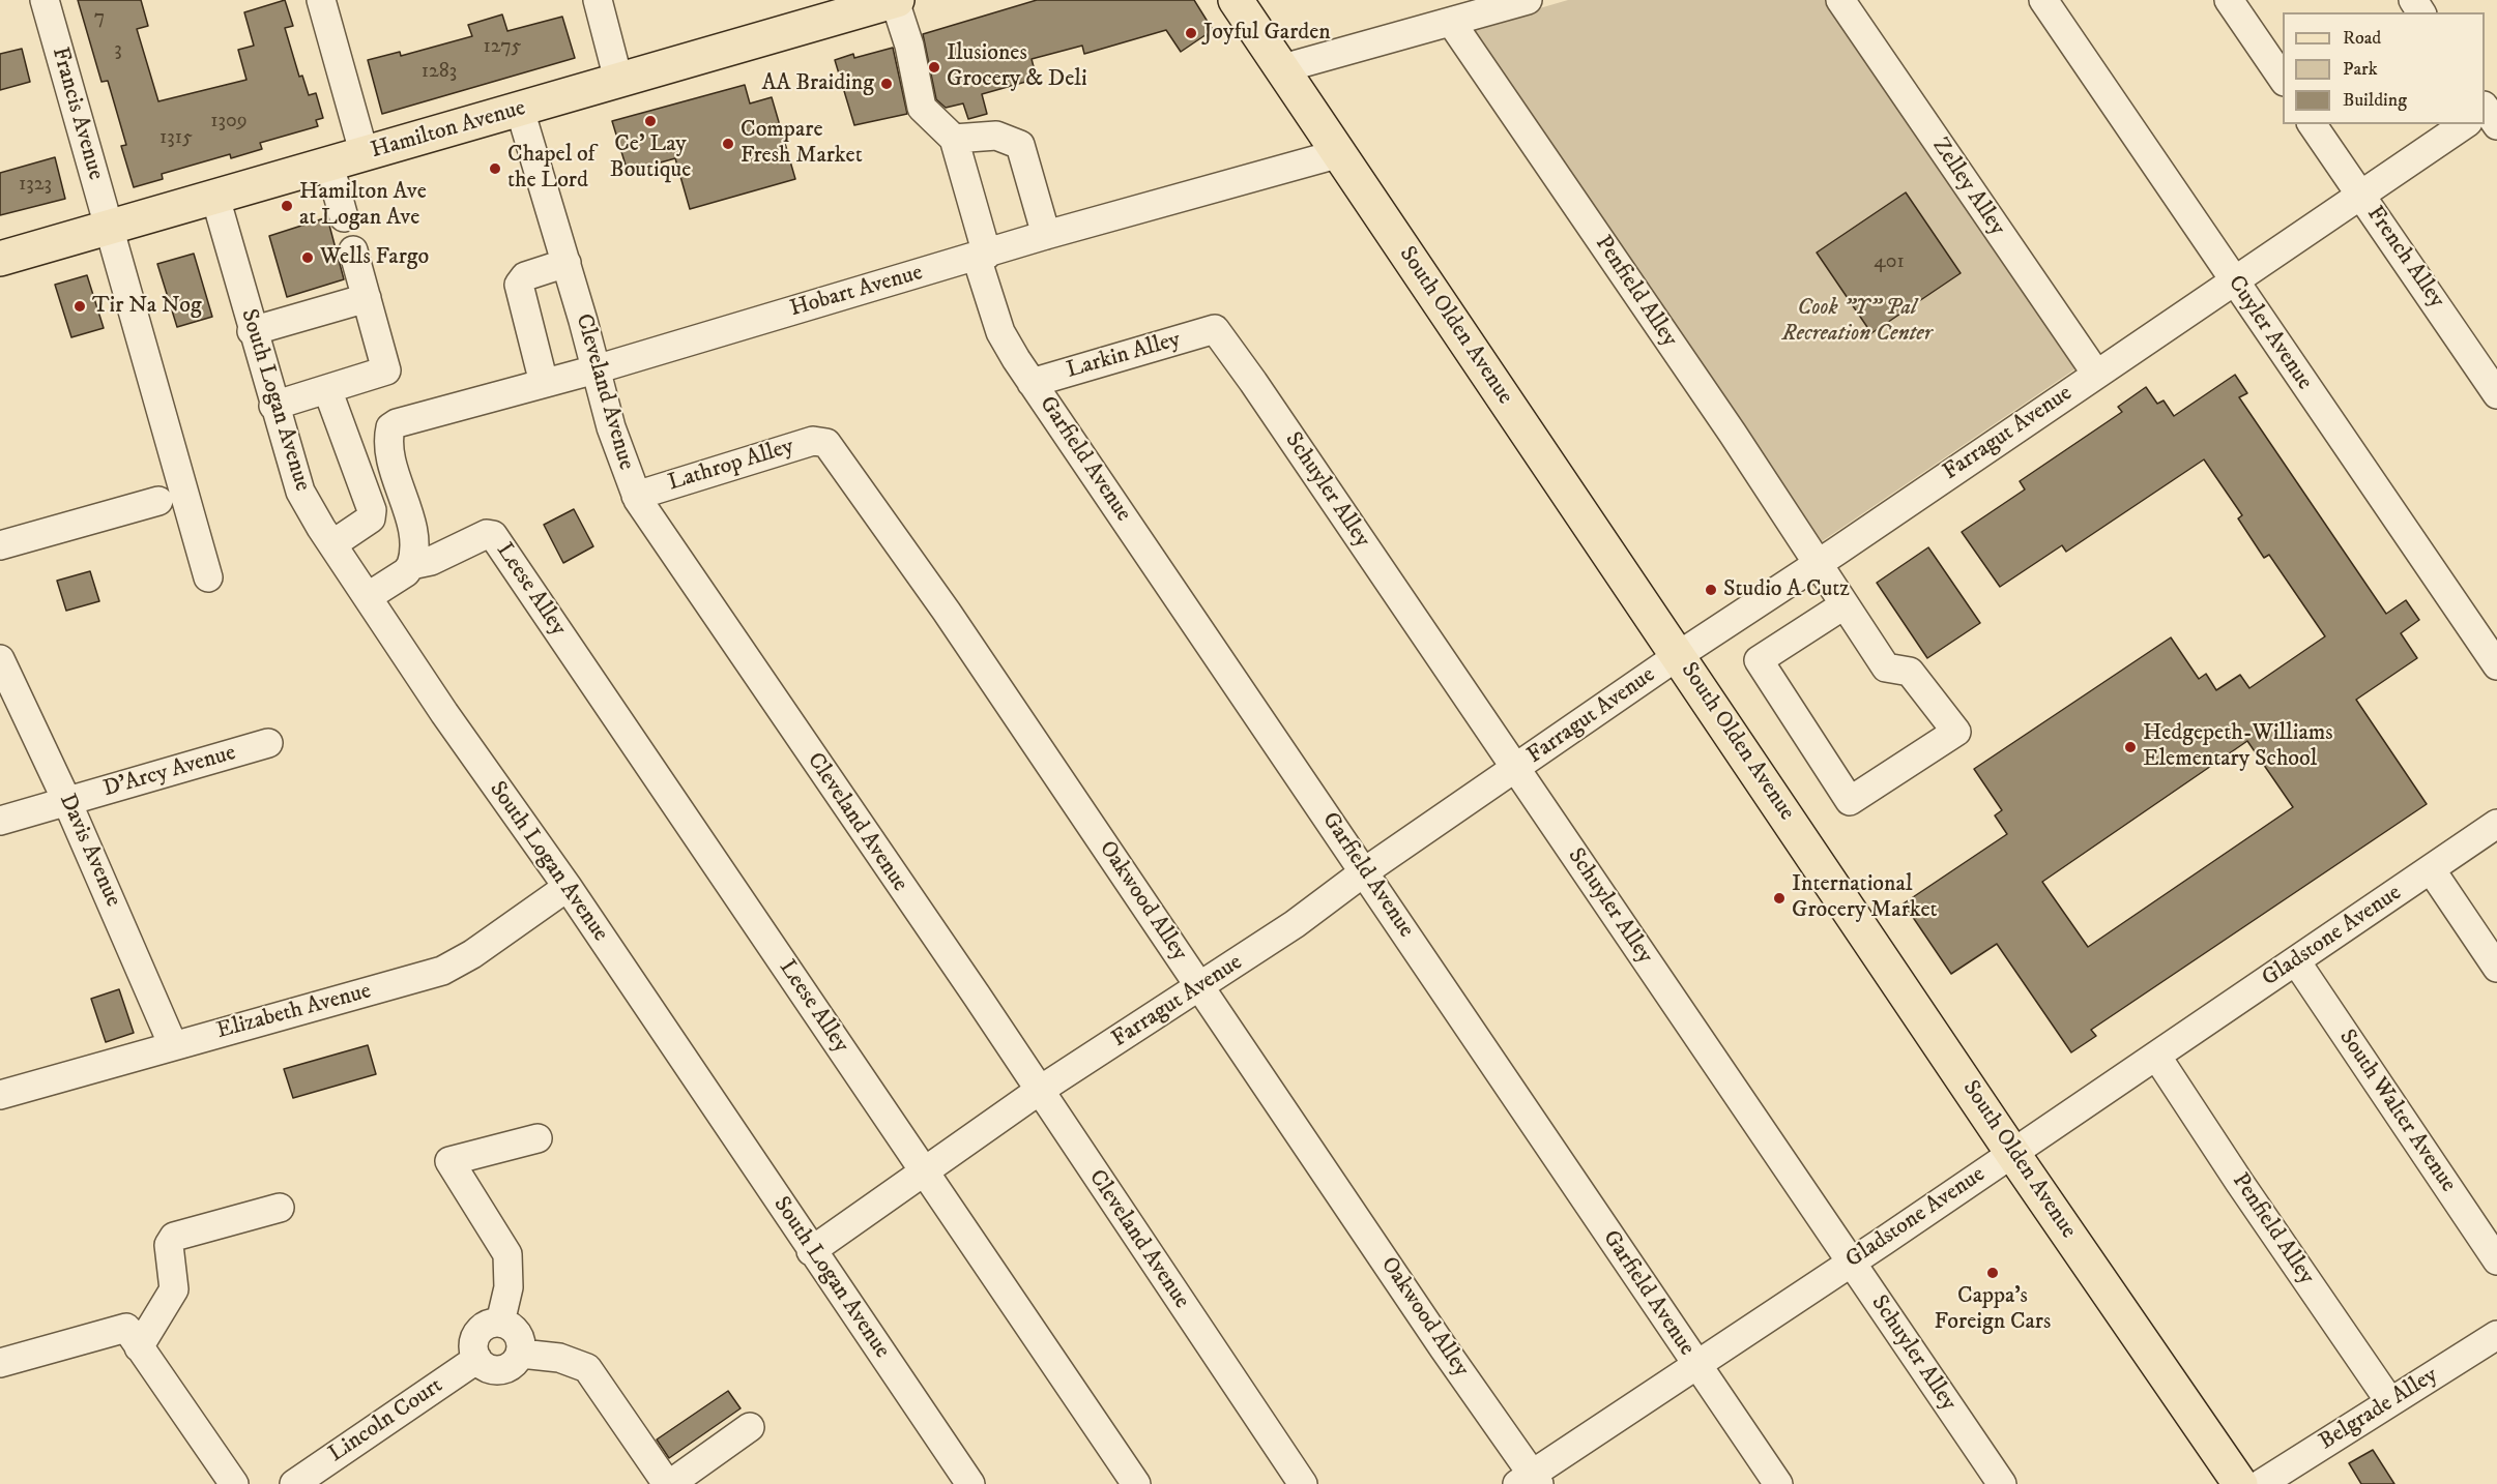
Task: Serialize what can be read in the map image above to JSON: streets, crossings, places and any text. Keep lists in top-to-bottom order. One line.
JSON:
{"streets":{"main road":["Hamilton Avenue","South Olden Avenue"],"street":["Francis Avenue","Zelley Alley","French Alley","Hobart Avenue","Penfield Alley","Cuyler Avenue","Larkin Alley","Cleveland Avenue","South Logan Avenue","Farragut Avenue","Garfield Avenue","Lathrop Alley","Schuyler Alley","Leese Alley","D'Arcy Avenue","Davis Avenue","Oakwood Alley","Gladstone Avenue","Elizabeth Avenue","South Walter Avenue","Belgrade Alley","Lincoln Court"]},"crossings":[["Francis Avenue","Hamilton Avenue"],["Hamilton Avenue","Cleveland Avenue"],["Hamilton Avenue","South Logan Avenue"],["Zelley Alley","Farragut Avenue"],["French Alley","Farragut Avenue"],["Hobart Avenue","South Olden Avenue"],["Hobart Avenue","Cleveland Avenue"],["Hobart Avenue","Garfield Avenue"],["Penfield Alley","Farragut Avenue"],["Penfield Alley","Gladstone Avenue"],["Penfield Alley","Belgrade Alley"],["South Olden Avenue","Farragut Avenue"],["South Olden Avenue","Gladstone Avenue"],["Cuyler Avenue","Farragut Avenue"],["Larkin Alley","Garfield Avenue"],["Larkin Alley","Schuyler Alley"],["Cleveland Avenue","Farragut Avenue"],["Cleveland Avenue","Lathrop Alley"],["South Logan Avenue","Farragut Avenue"],["South Logan Avenue","Elizabeth Avenue"],["Farragut Avenue","Garfield Avenue"],["Farragut Avenue","Schuyler Alley"],["Farragut Avenue","Leese Alley"],["Farragut Avenue","Oakwood Alley"],["Garfield Avenue","Gladstone Avenue"],["Lathrop Alley","Oakwood Alley"],["Schuyler Alley","Gladstone Avenue"],["D'Arcy Avenue","Davis Avenue"],["Davis Avenue","Elizabeth Avenue"],["Oakwood Alley","Gladstone Avenue"],["Gladstone Avenue","South Walter Avenue"]],"parks":["Cook \"Y\" Pal Recreation Center"],"places":["Joyful Garden","Ilusiones Grocery & Deli","AA Braiding","Ce' Lay Boutique","Compare Fresh Market","Chapel of the Lord","Hamilton Ave at Logan Ave","Wells Fargo","Tir Na Nog","Studio A Cutz","Hedgepeth-Williams Elementary School","International Grocery Market","Cappa's Foreign Cars"],"house_numbers":["7","1275","3","1283","1309","1315","1323","401"],"legend":["Road","Park","Building"]}
